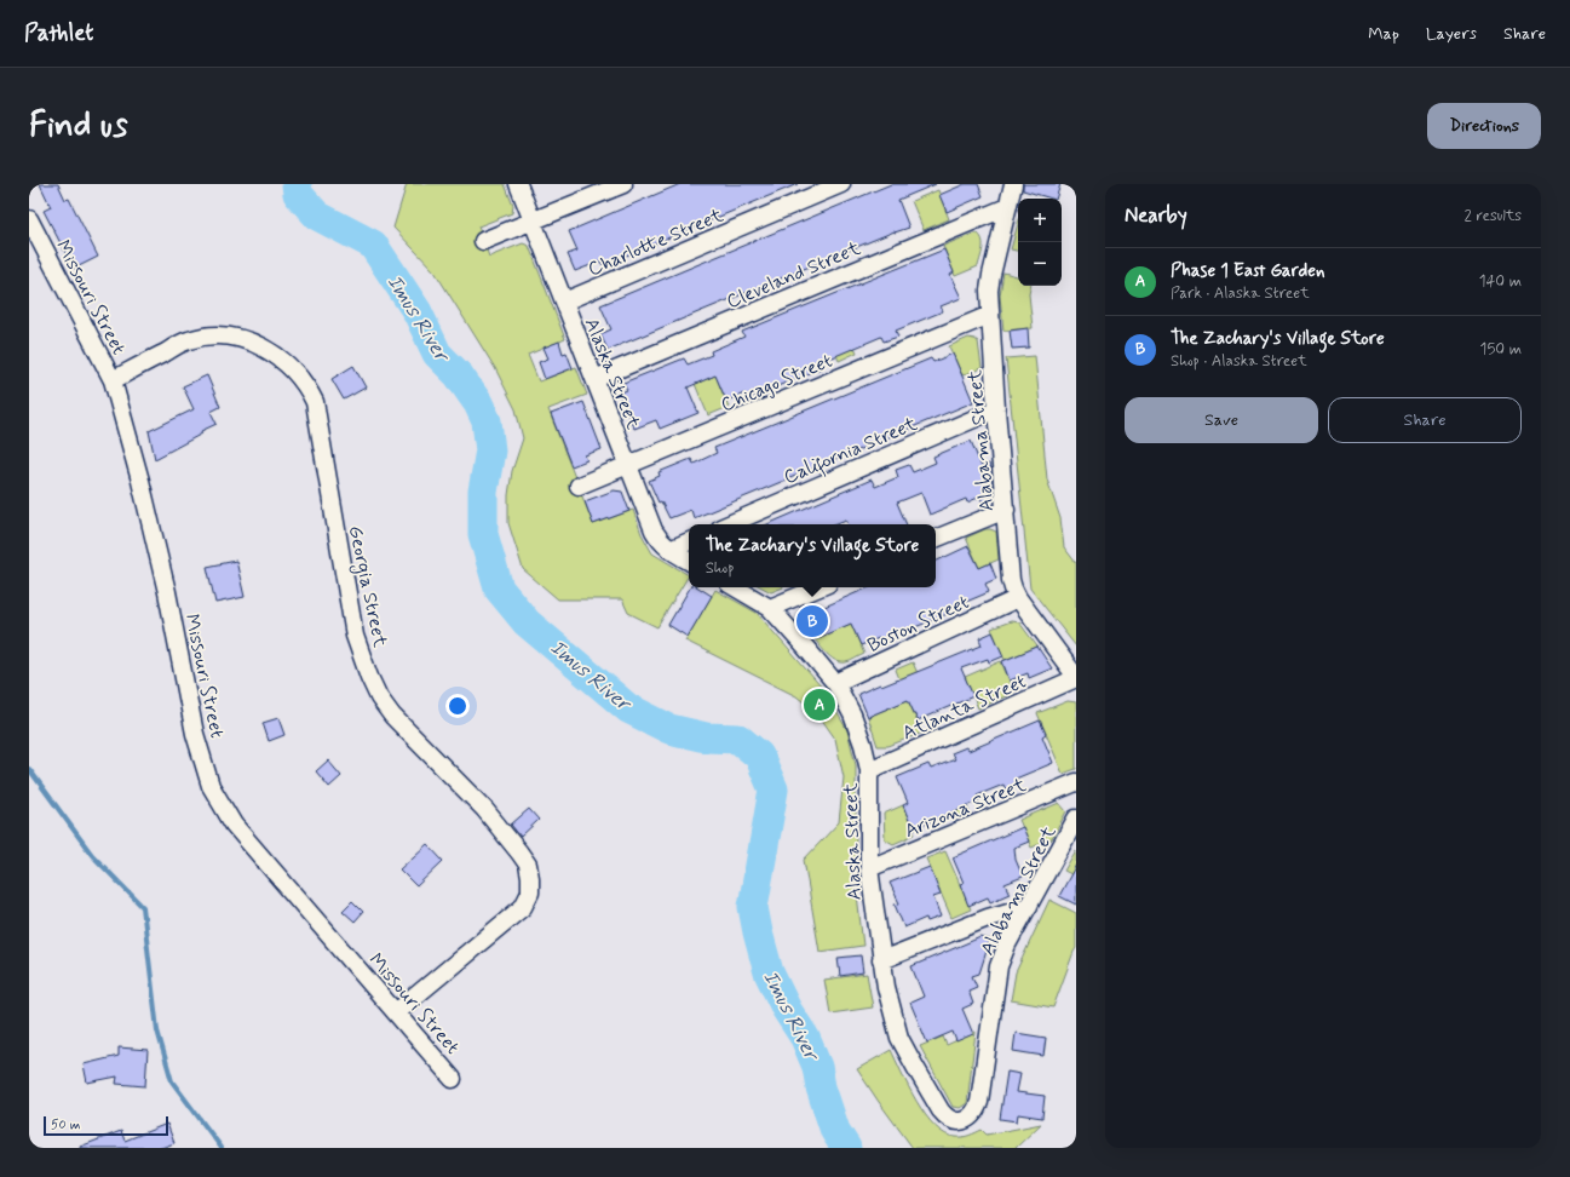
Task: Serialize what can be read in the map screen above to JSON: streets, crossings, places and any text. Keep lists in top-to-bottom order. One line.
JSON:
{"streets":{"street":["Charlotte Street","Cleveland Street","Missouri Street","Alaska Street","Chicago Street","Alabama Street","California Street","Georgia Street","Boston Street","Atlanta Street","Arizona Street"]},"crossings":[["Charlotte Street","Alaska Street"],["Cleveland Street","Alaska Street"],["Cleveland Street","Alabama Street"],["Missouri Street","Georgia Street"],["Alaska Street","Chicago Street"],["Alaska Street","Alabama Street"],["Alaska Street","Boston Street"],["Alaska Street","Atlanta Street"],["Alaska Street","Arizona Street"],["Chicago Street","Alabama Street"],["Alabama Street","California Street"],["Alabama Street","Boston Street"],["Alabama Street","Atlanta Street"]],"water":["Imus River"],"scale_bar":"50 m","page":{"header":"Pathlet","nav":["Map","Layers","Share"],"buttons":["Directions",["Save","Share"]],"title":"Find us","heading":["Nearby","2 results"],"map_buttons":["+","−"],"list":[{"mark":"A","name":"Phase 1 East Garden","note":"Park · Alaska Street","value":"140 m"},{"mark":"B","name":"The Zachary's Village Store","note":"Shop · Alaska Street","value":"150 m"}],"popup":["The Zachary's Village Store","Shop"],"pins":["B","A"],"scale":"50 m"}}
